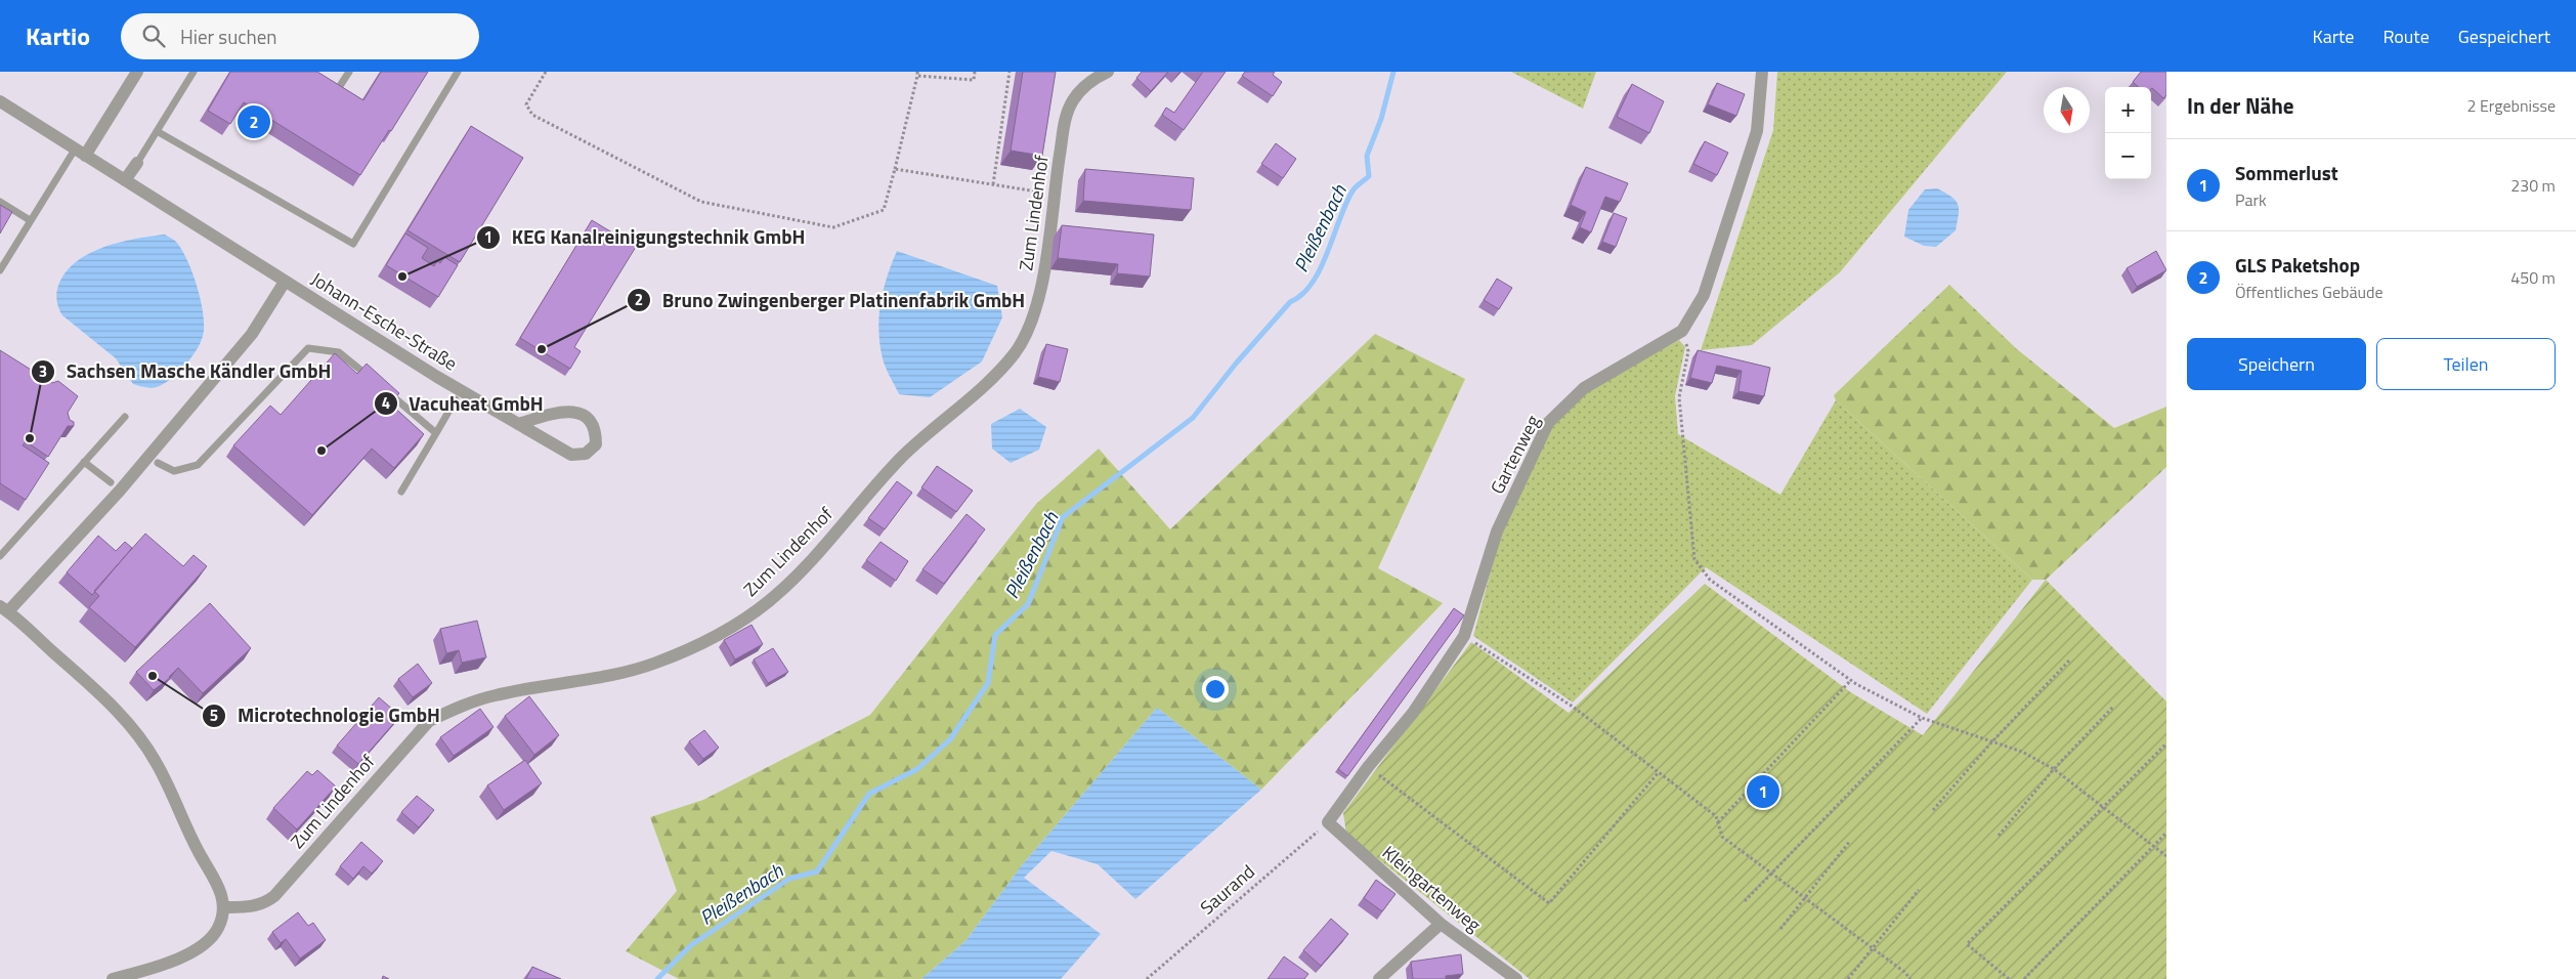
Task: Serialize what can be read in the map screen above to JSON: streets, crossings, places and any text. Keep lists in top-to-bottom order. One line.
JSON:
{"streets":{"street":["Zum Lindenhof","Johann-Esche-Straße","Gartenweg","Kleingartenweg"],"path":["Saurand"]},"crossings":[["Zum Lindenhof","Johann-Esche-Straße"],["Gartenweg","Kleingartenweg"],["Gartenweg","Saurand"],["Kleingartenweg","Saurand"]],"water":["Pleißenbach"],"places":["KEG Kanalreinigungstechnik GmbH","Bruno Zwingenberger Platinenfabrik GmbH","Sachsen Masche Kändler GmbH","Vacuheat GmbH","Microtechnologie GmbH"],"north":"bottom","page":{"header":"Kartio","search":"Hier suchen","nav":["Karte","Route","Gespeichert"],"heading":["In der Nähe","2 Ergebnisse"],"map_buttons":["+","−"],"pins":["2","1"],"list":[{"mark":"1","name":"Sommerlust","note":"Park","value":"230 m"},{"mark":"2","name":"GLS Paketshop","note":"Öffentliches Gebäude","value":"450 m"}],"buttons":["Speichern","Teilen"]}}
